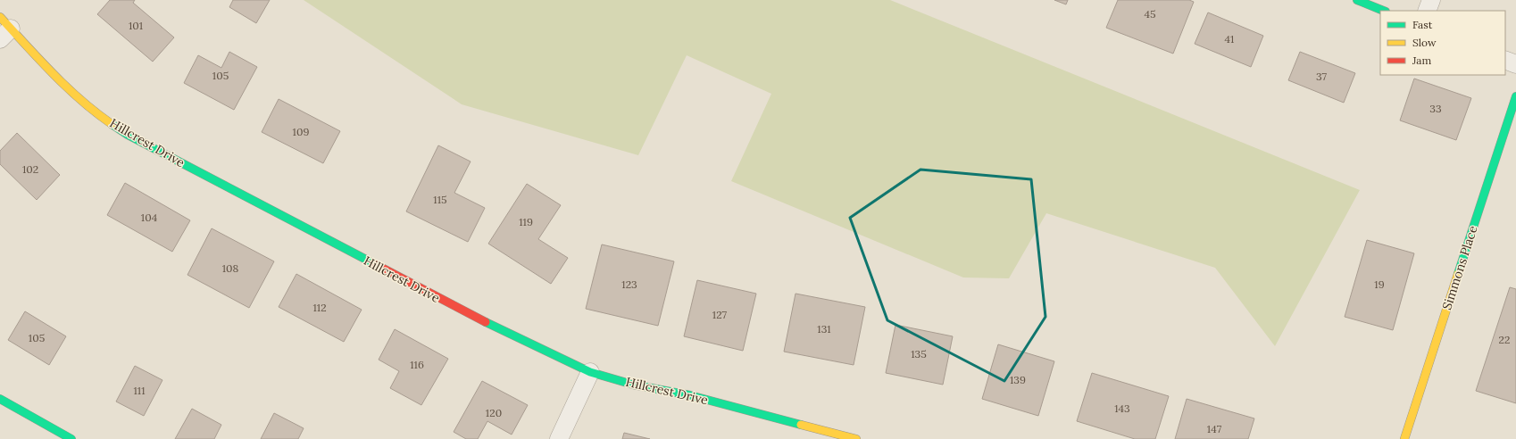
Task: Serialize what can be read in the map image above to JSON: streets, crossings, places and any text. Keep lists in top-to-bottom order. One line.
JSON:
{"streets":{"street":["Hillcrest Drive","Simmons Place"]},"house_numbers":["45","101","41","105","37","33","109","102","115","104","119","108","123","19","112","127","131","105","22","135","116","139","111","143","120","147"],"legend":["Fast","Slow","Jam"]}
